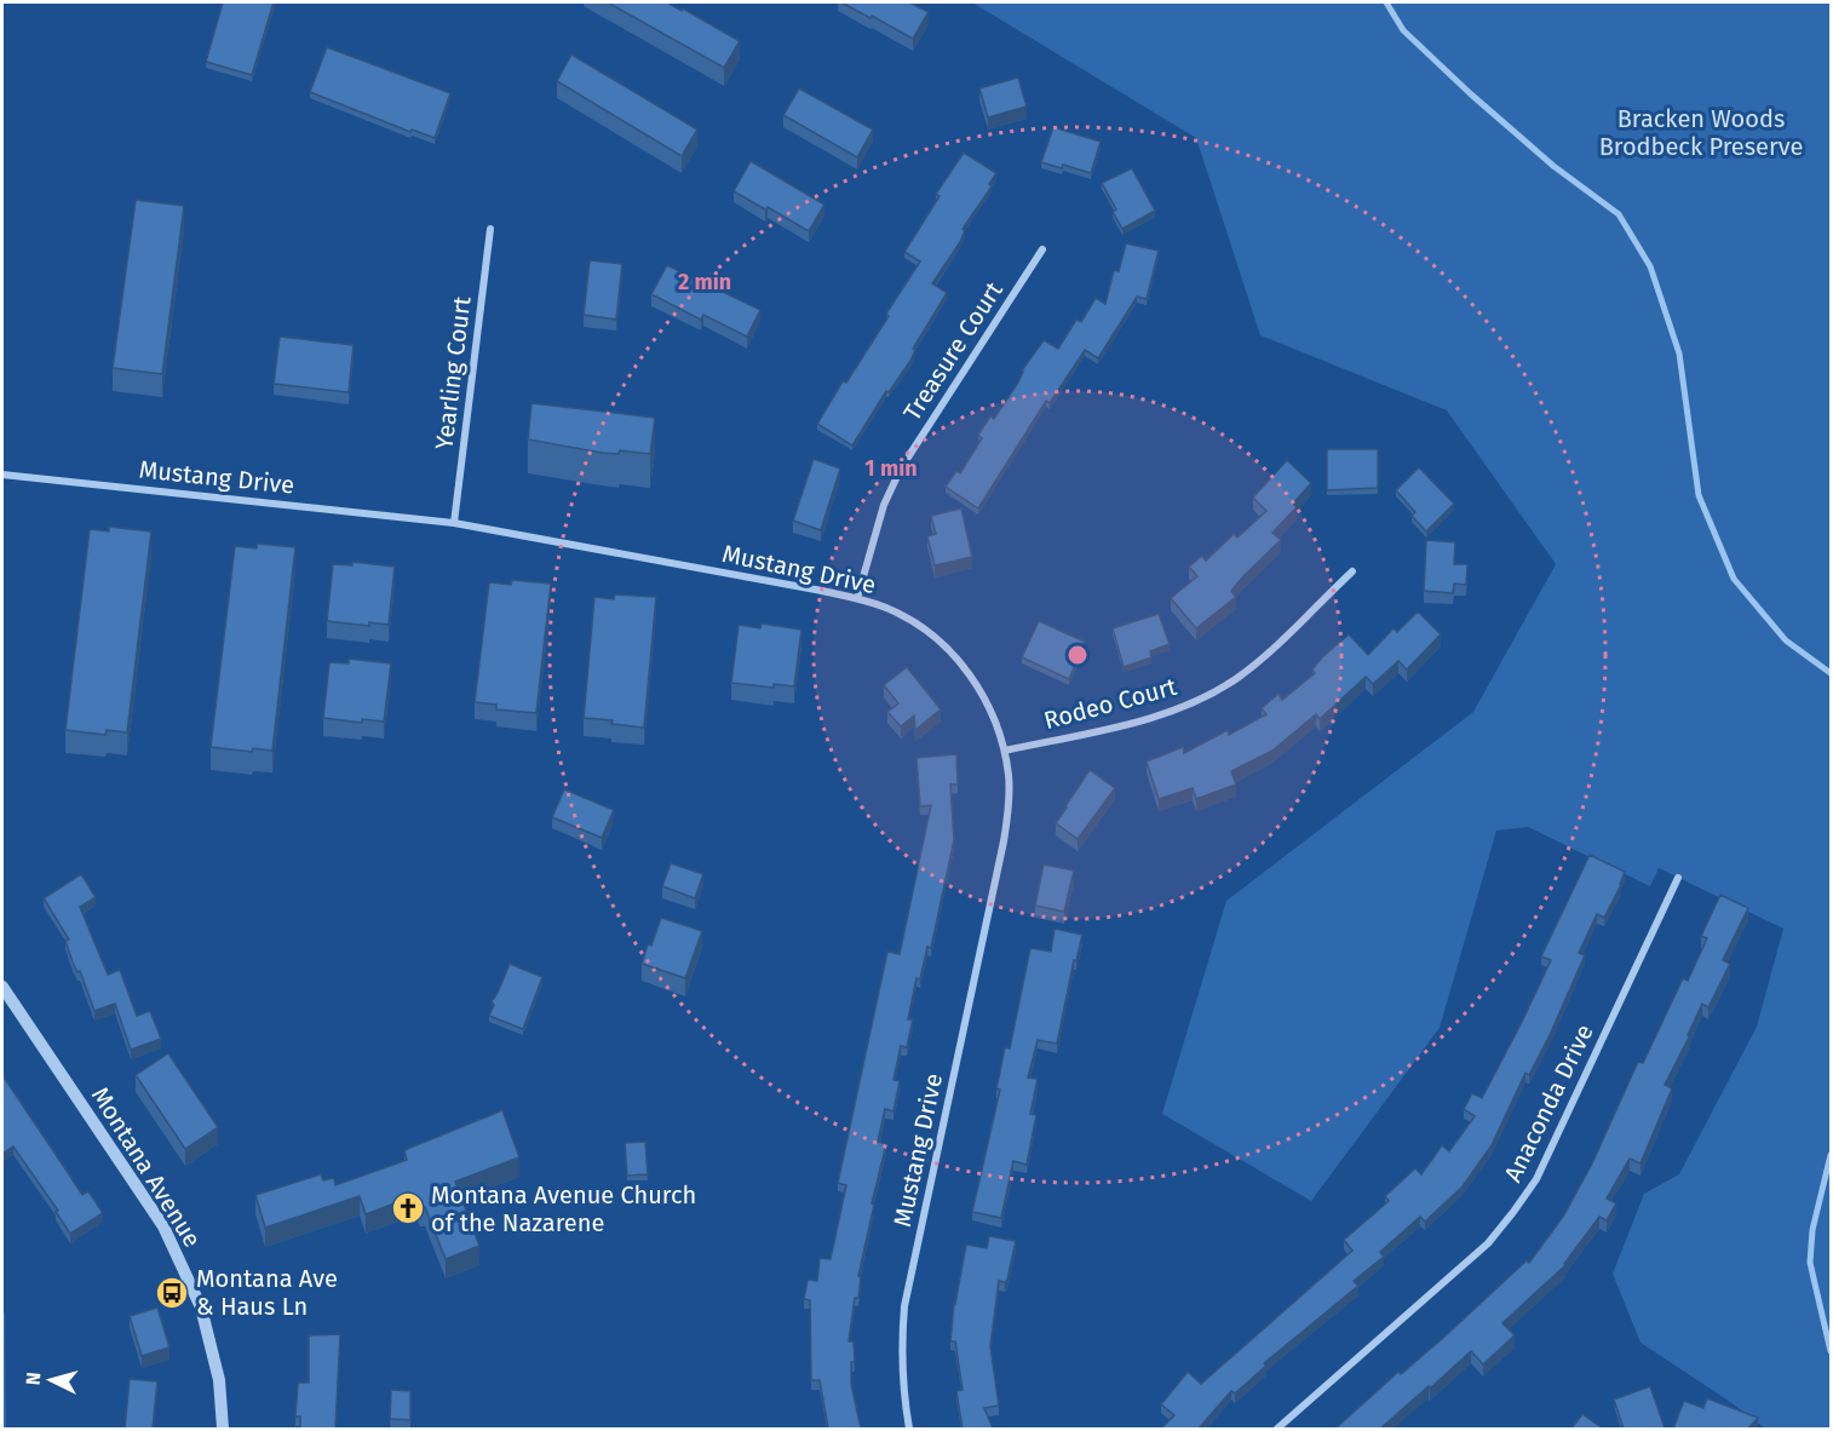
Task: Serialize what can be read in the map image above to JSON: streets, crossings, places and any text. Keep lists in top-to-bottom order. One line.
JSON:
{"streets":{"street":["Treasure Court","Yearling Court","Mustang Drive","Rodeo Court","Anaconda Drive","Montana Avenue"]},"crossings":[["Treasure Court","Mustang Drive"],["Yearling Court","Mustang Drive"],["Mustang Drive","Rodeo Court"]],"parks":["Bracken Woods Brodbeck Preserve"],"places":{"church":["Montana Avenue Church of the Nazarene"],"bus stop":["Montana Ave & Haus Ln"]},"north":"left","rings":["2 min","1 min"]}
